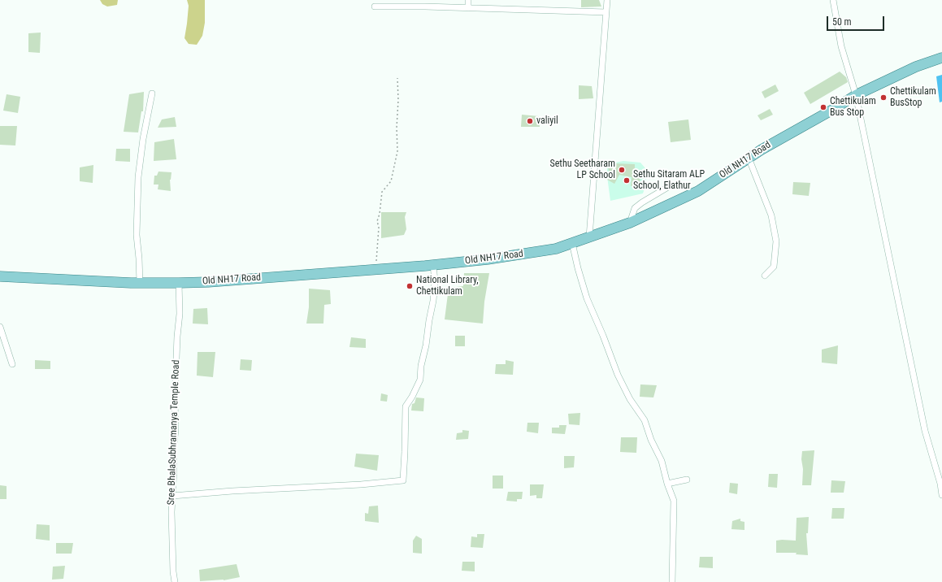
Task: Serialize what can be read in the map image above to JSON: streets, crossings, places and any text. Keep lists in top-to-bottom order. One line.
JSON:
{"streets":{"main road":["Old NH17 Road"],"street":["Sree BhalaSubhramanya Temple Road"]},"crossings":[["Old NH17 Road","Sree BhalaSubhramanya Temple Road"]],"places":["Chettikulam BusStop","Chettikulam Bus Stop","valiyil","Sethu Seetharam LP School","Sethu Sitaram ALP School, Elathur","National Library, Chettikulam"],"scale_bar":"50 m"}
